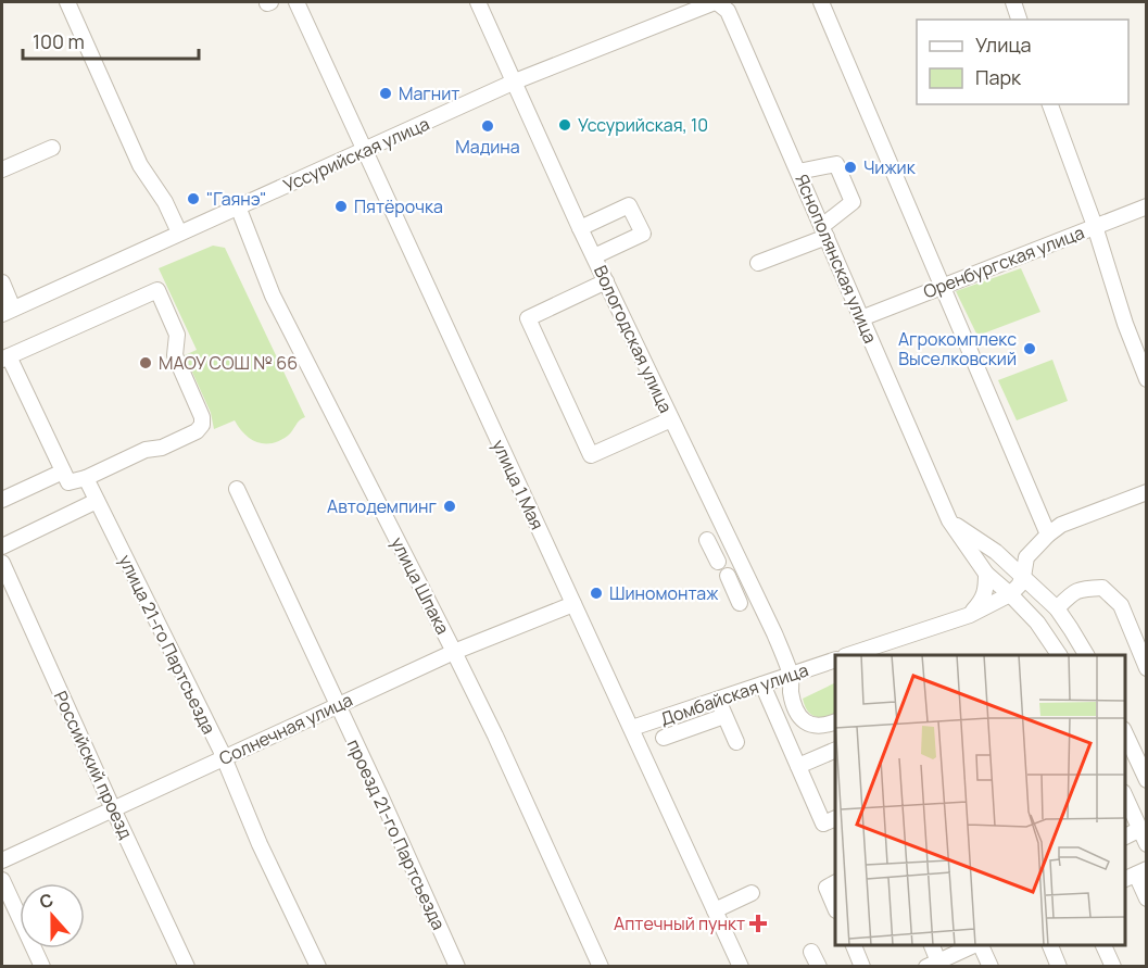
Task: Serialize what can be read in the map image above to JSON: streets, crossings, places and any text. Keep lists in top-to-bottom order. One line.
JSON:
{"streets":{"street":["Уссурийская улица","Яснополянская улица","Оренбургская улица","Вологодская улица","улица 1 Мая","улица Шпака","улица 21-го Партсъезда","Домбайская улица","Солнечная улица","Российский проезд","проезд 21-го Партсъезда"]},"crossings":[["Уссурийская улица","Яснополянская улица"],["Уссурийская улица","Вологодская улица"],["Уссурийская улица","улица 1 Мая"],["Уссурийская улица","улица Шпака"],["Яснополянская улица","Оренбургская улица"],["Вологодская улица","Домбайская улица"],["улица 1 Мая","Домбайская улица"],["улица 1 Мая","Солнечная улица"],["улица Шпака","Солнечная улица"],["улица 21-го Партсъезда","Солнечная улица"],["Солнечная улица","Российский проезд"],["Солнечная улица","проезд 21-го Партсъезда"]],"places":{"other":["Магнит","Уссурийская, 10","Мадина","Чижик","\"Гаянэ\"","Пятёрочка","Агрокомплекс Выселковский","МАОУ СОШ № 66","Автодемпинг","Шиномонтаж"],"health":["Аптечный пункт"]},"legend":["Улица","Парк"],"scale_bar":"100 m","north":"top"}
